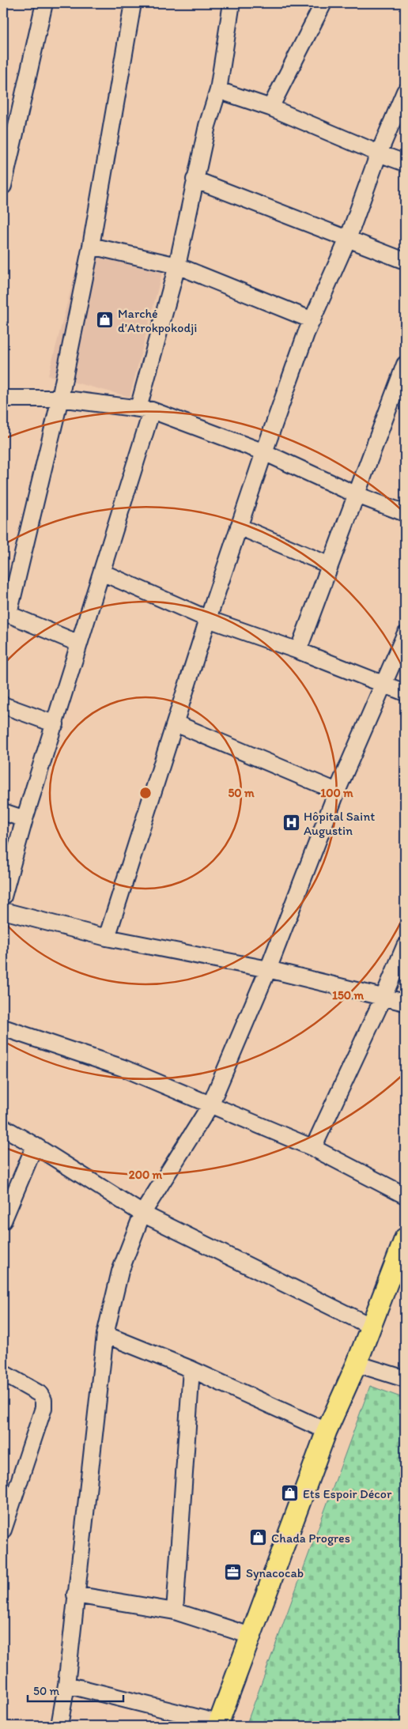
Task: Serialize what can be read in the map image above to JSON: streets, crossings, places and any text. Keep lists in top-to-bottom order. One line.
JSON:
{"places":{"shop":["Marché d’Atrokpokodji","Ets Espoir Décor","Chada Progres"],"hospital":["Hôpital Saint Augustin"],"office":["Synacocab"]},"scale_bar":"50 m","rings":["50 m","100 m","150 m","200 m"]}
